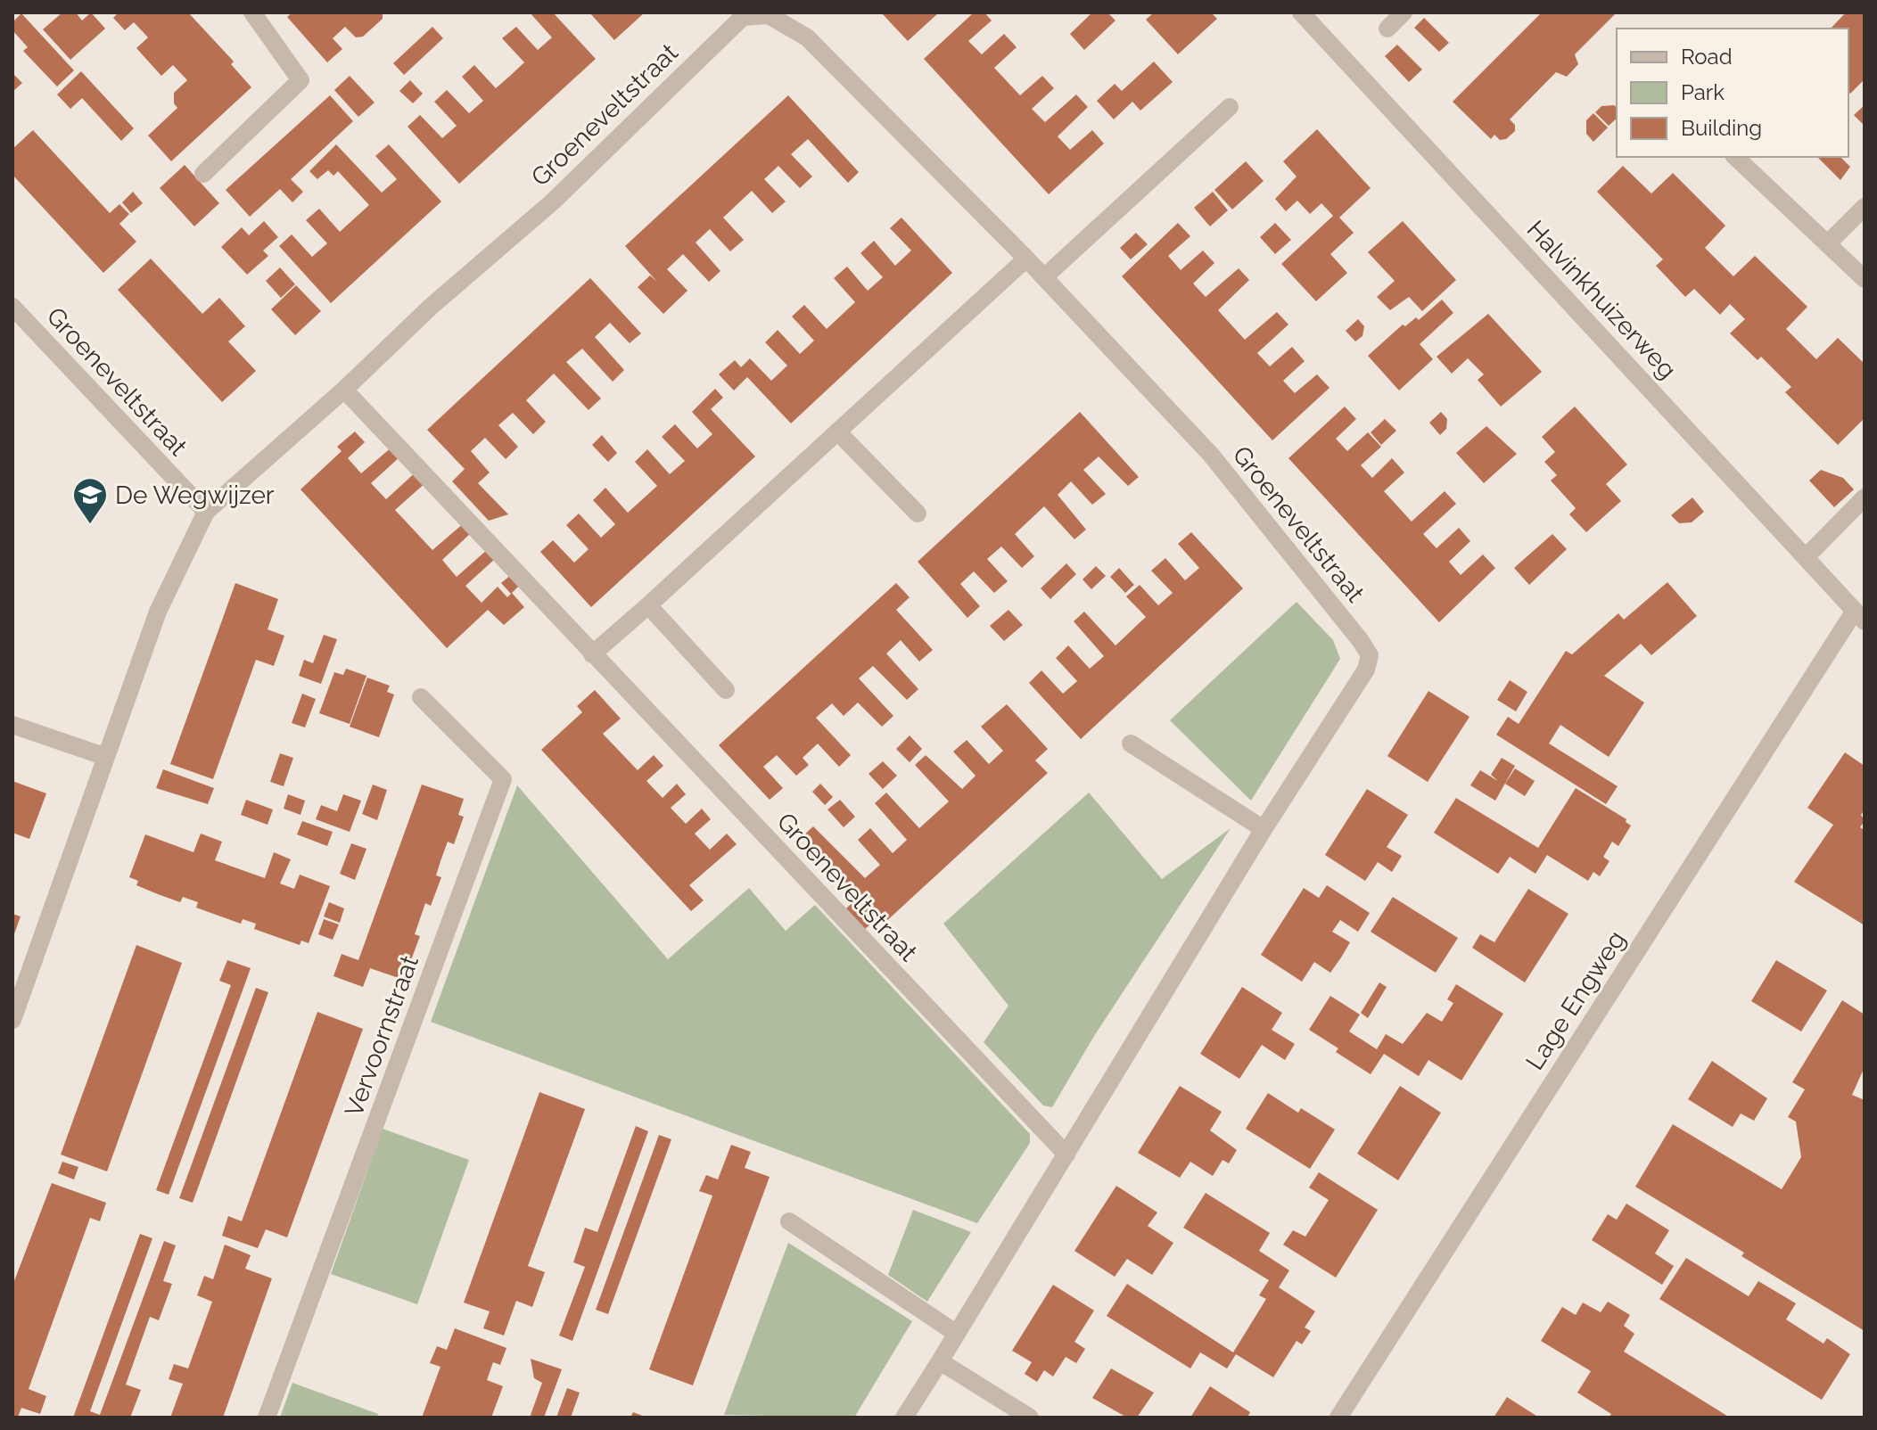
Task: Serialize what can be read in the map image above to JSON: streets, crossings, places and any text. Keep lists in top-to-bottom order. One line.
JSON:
{"streets":{"street":["Groeneveltstraat","Halvinkhuizerweg","Lage Engweg","Vervoornstraat"]},"crossings":[["Halvinkhuizerweg","Lage Engweg"]],"places":{"school or university":["De Wegwijzer"]},"legend":["Road","Park","Building"]}
